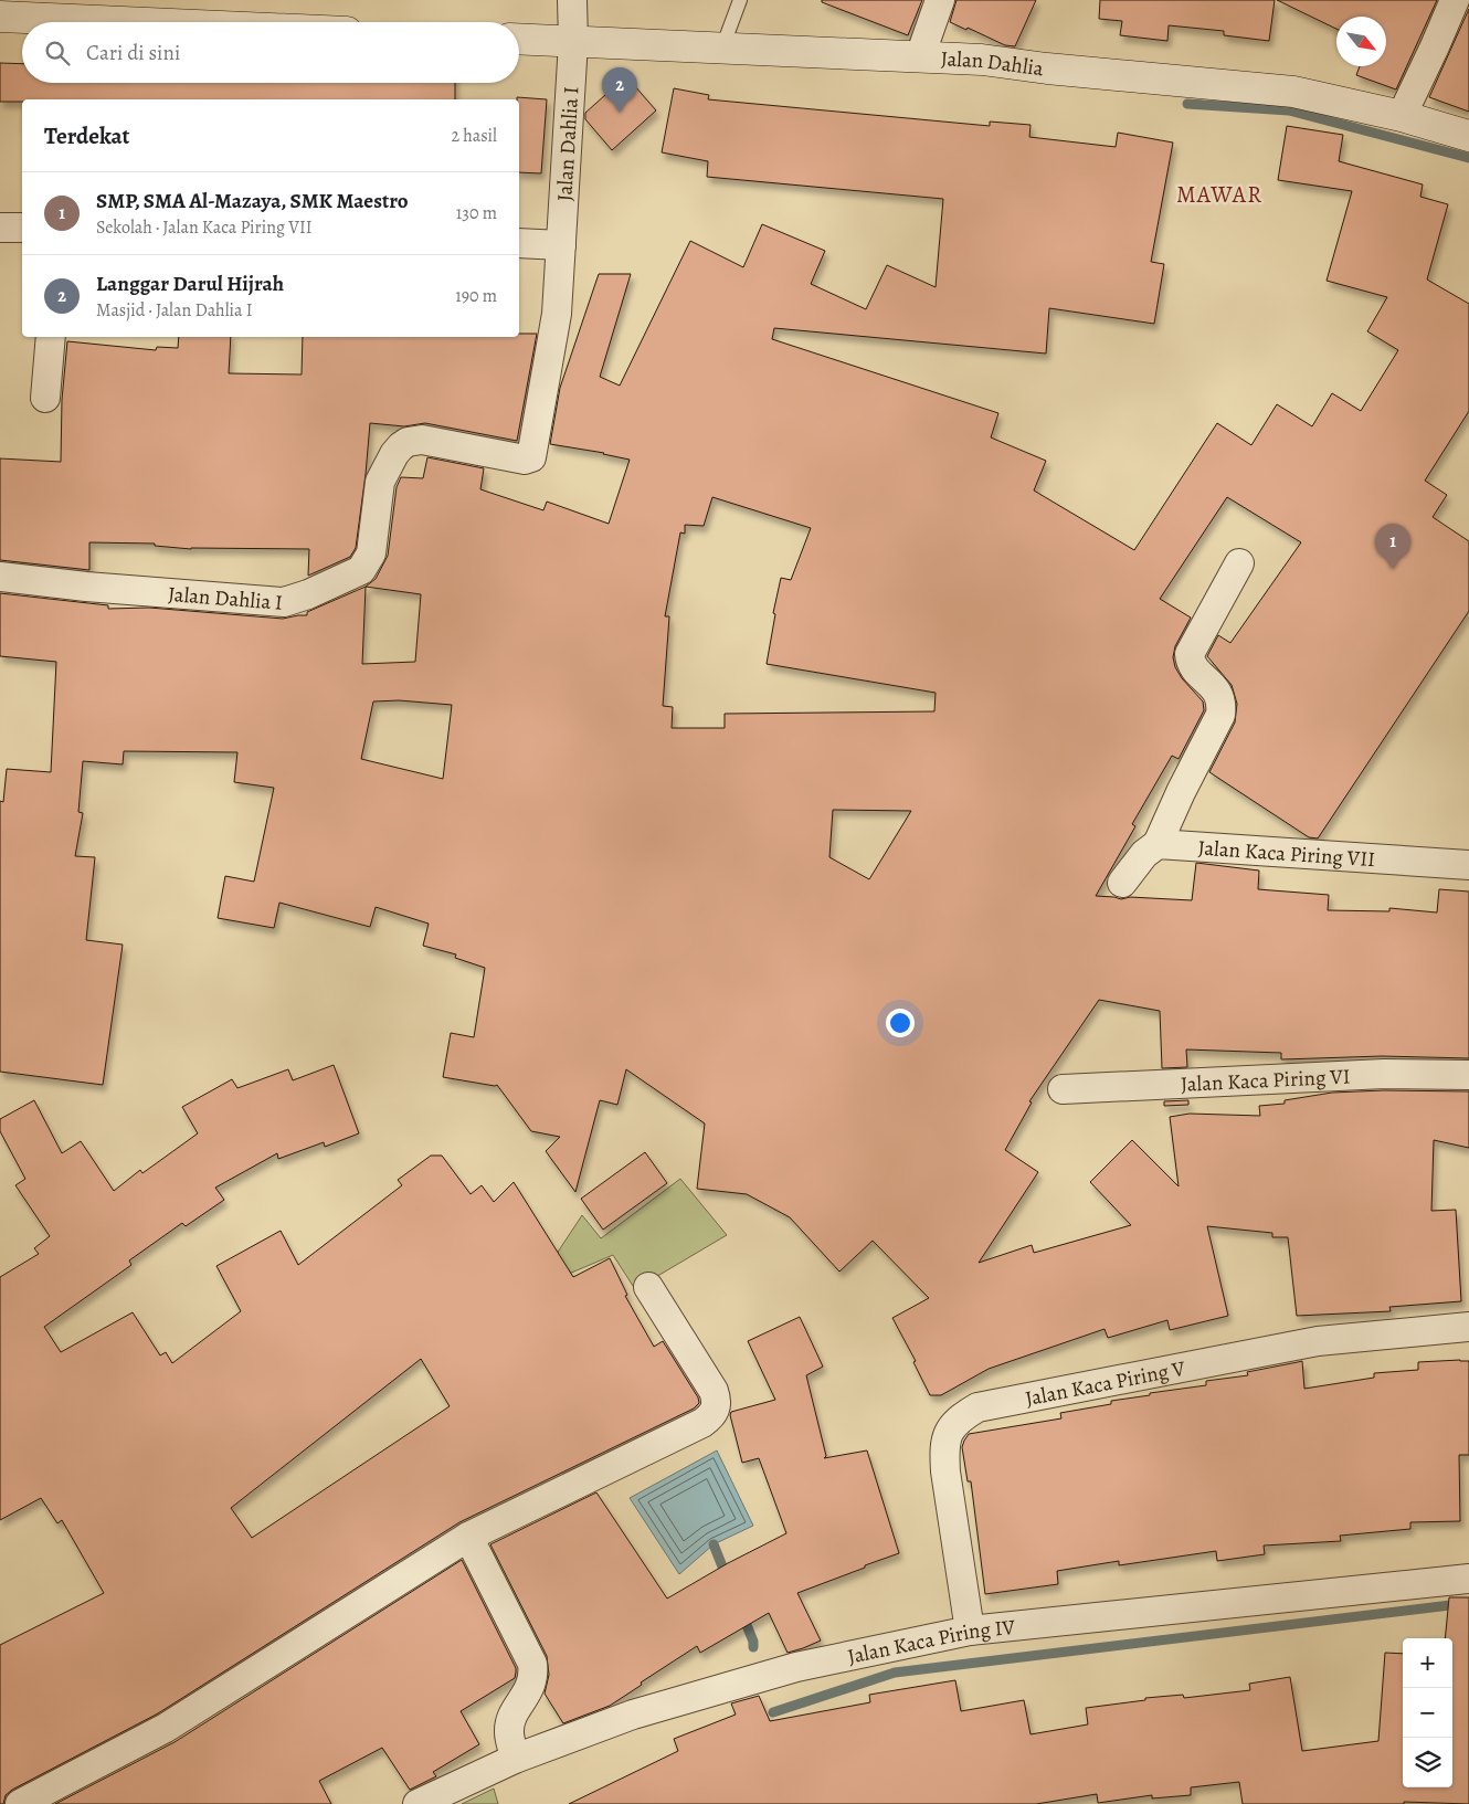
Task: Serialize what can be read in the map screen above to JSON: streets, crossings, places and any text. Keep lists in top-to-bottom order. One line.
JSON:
{"streets":{"street":["Jalan Dahlia","Jalan Dahlia I","Jalan Kaca Piring VII","Jalan Kaca Piring VI","Jalan Kaca Piring V","Jalan Kaca Piring IV"]},"crossings":[["Jalan Dahlia","Jalan Dahlia I"],["Jalan Kaca Piring V","Jalan Kaca Piring IV"]],"districts":["MAWAR"],"north":"bottom right","page":{"search":"Cari di sini","pins":["2","1"],"heading":["Terdekat","2 hasil"],"list":[{"mark":"1","name":"SMP, SMA Al-Mazaya, SMK Maestro","note":"Sekolah · Jalan Kaca Piring VII","value":"130 m"},{"mark":"2","name":"Langgar Darul Hijrah","note":"Masjid · Jalan Dahlia I","value":"190 m"}],"map_buttons":["+","−"]}}
